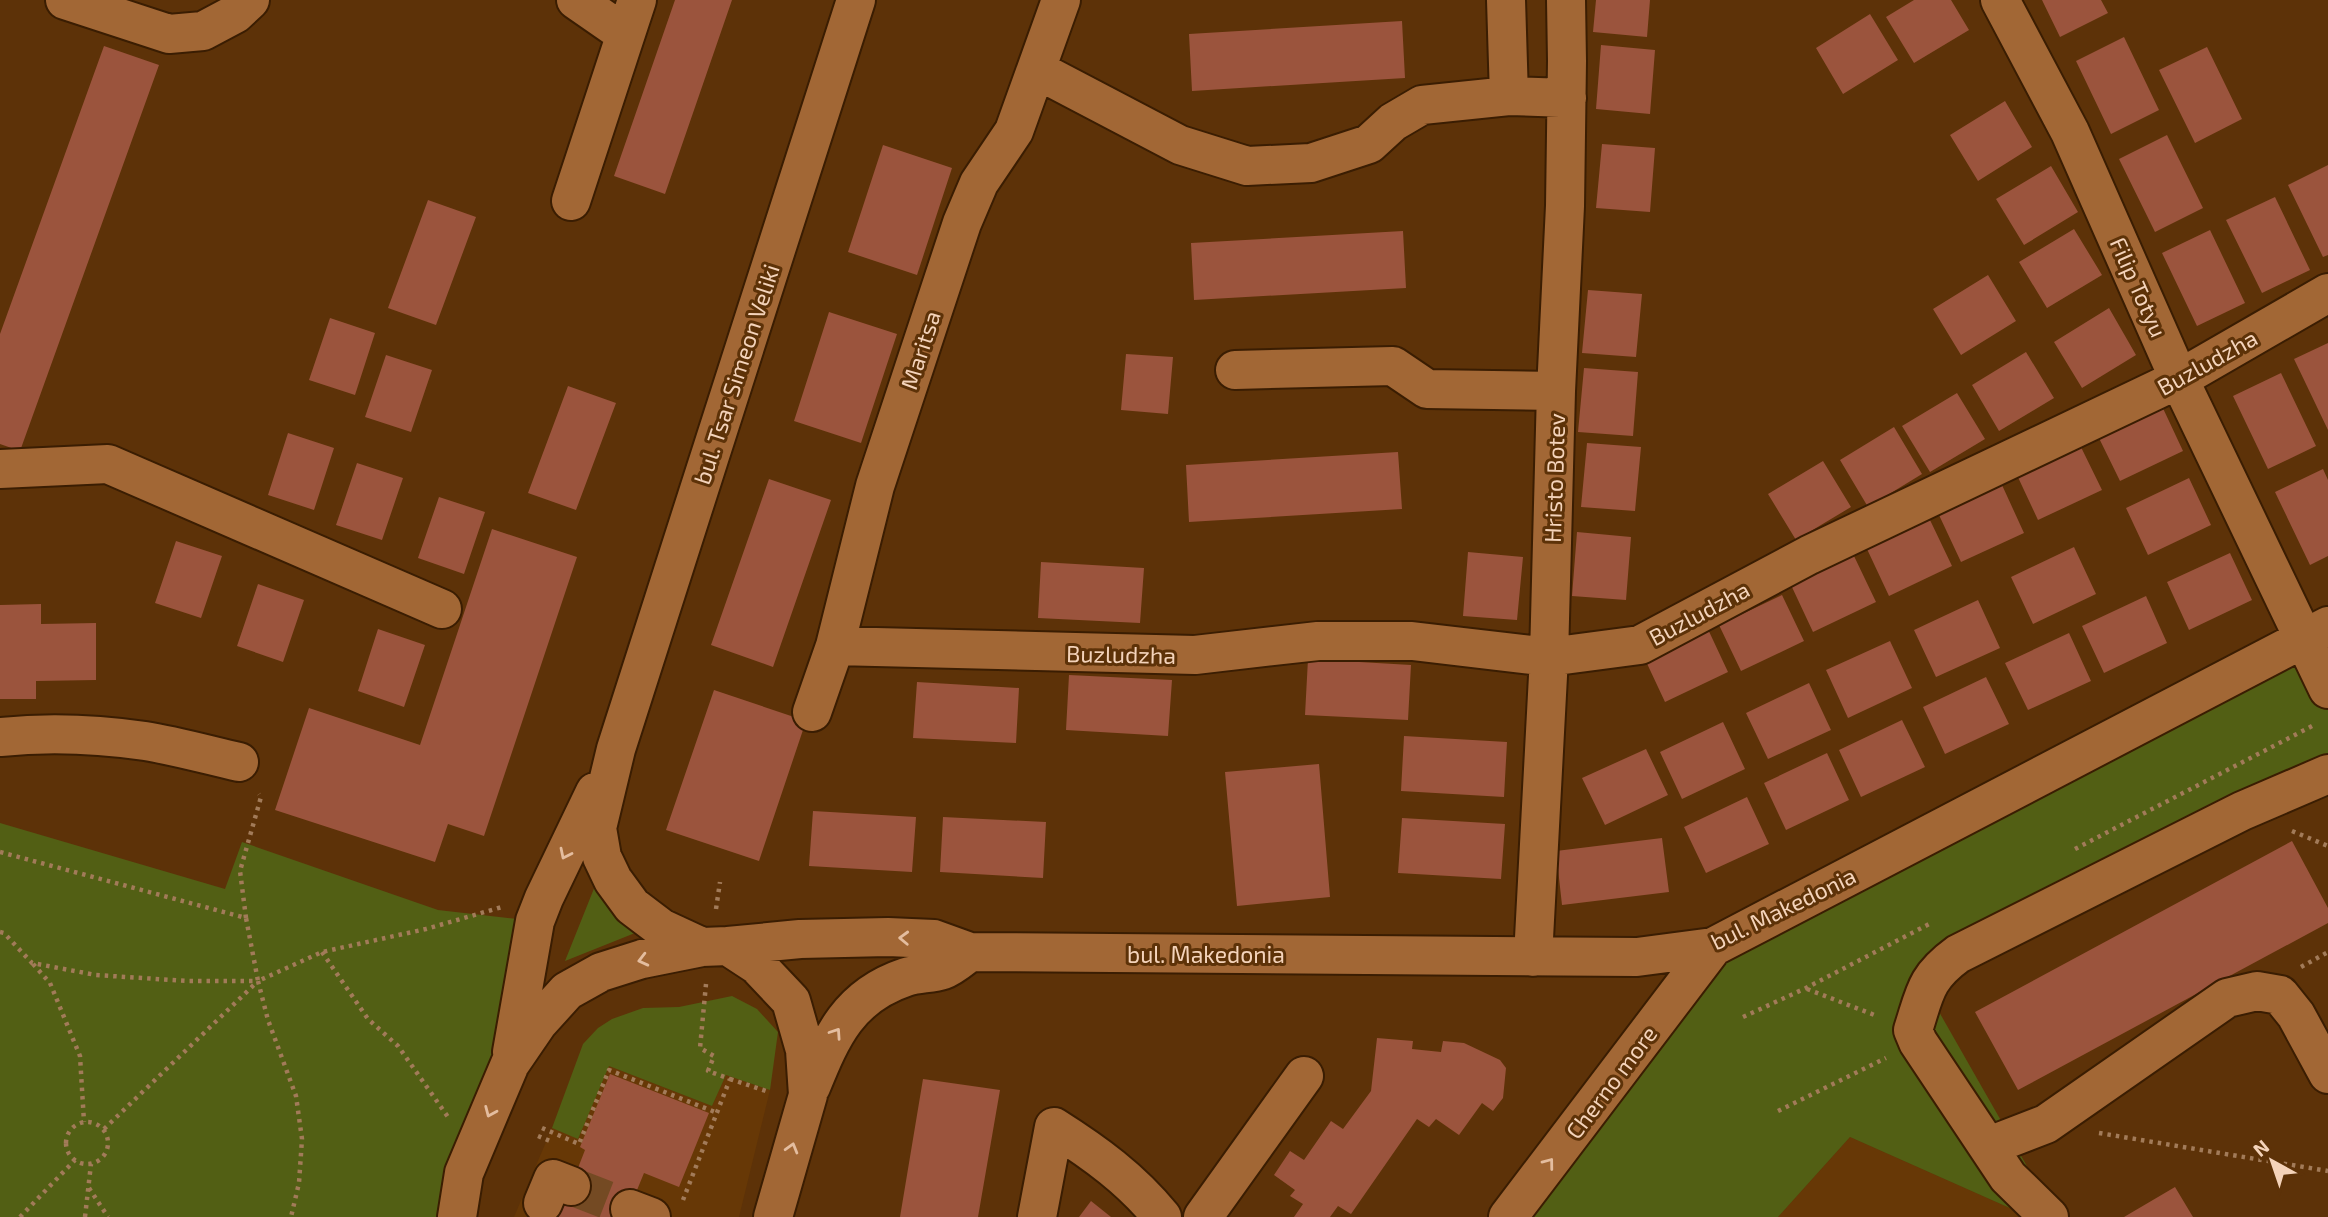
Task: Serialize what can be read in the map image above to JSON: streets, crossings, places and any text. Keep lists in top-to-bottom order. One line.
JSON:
{"streets":{"street":["Filip Totyu","Maritsa","Buzludzha","bul. Tsar Simeon Veliki","Hristo Botev","bul. Makedonia","Cherno more"]},"crossings":[["Filip Totyu","Buzludzha"],["Filip Totyu","bul. Makedonia"],["Maritsa","Buzludzha"],["Buzludzha","Hristo Botev"],["bul. Tsar Simeon Veliki","bul. Makedonia"],["Hristo Botev","bul. Makedonia"],["bul. Makedonia","Cherno more"]],"one_way":["Cherno more"],"north":"top left"}
